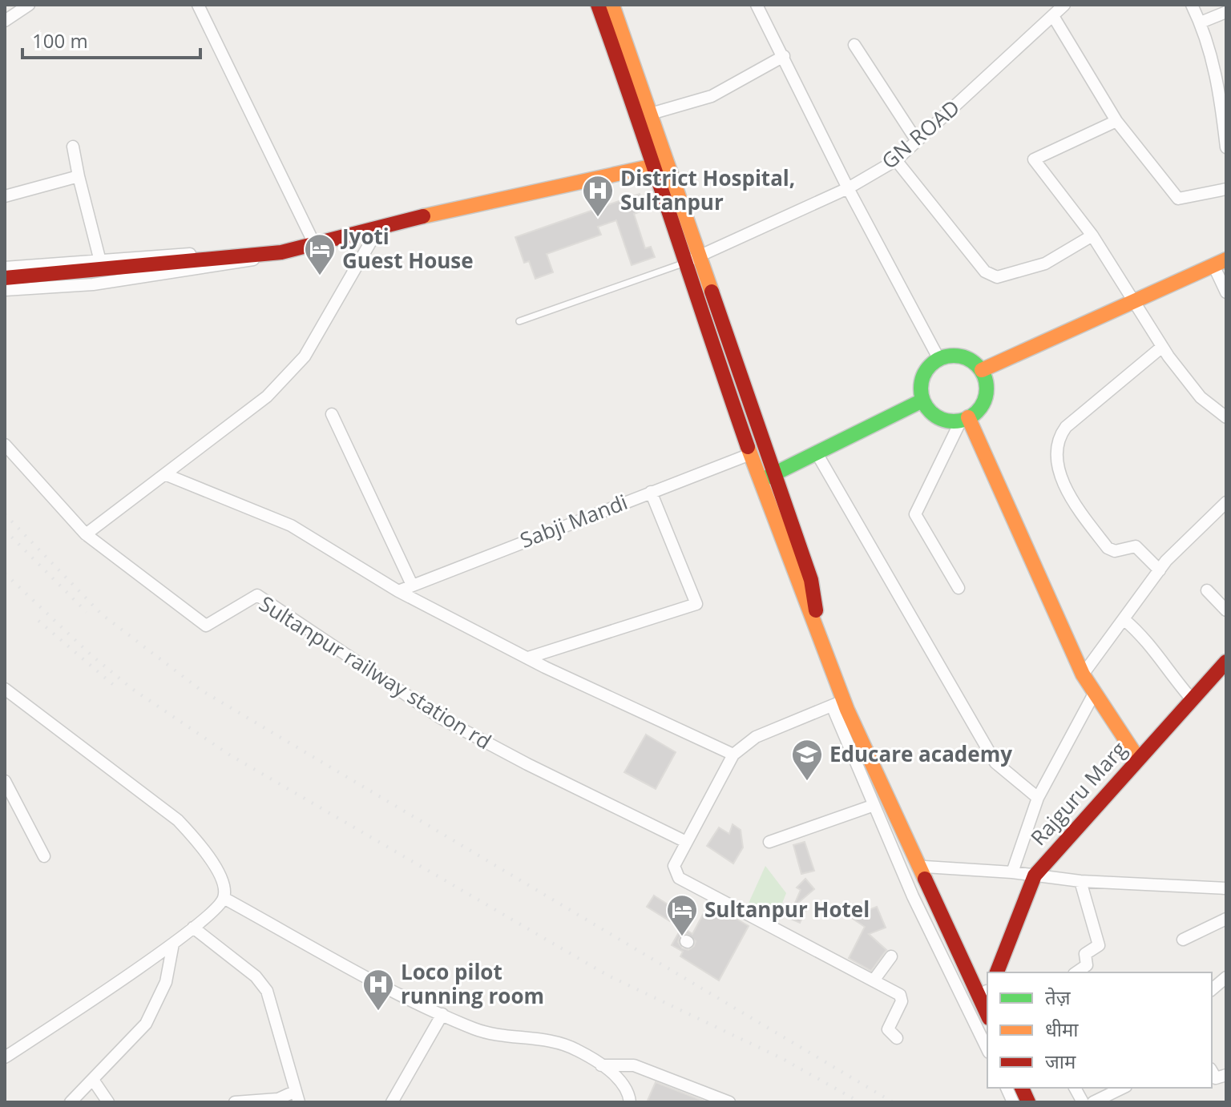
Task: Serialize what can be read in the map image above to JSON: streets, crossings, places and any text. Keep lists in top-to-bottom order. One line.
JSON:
{"streets":{"street":["GN ROAD","Sabji Mandi","Sultanpur railway station rd","Rajguru Marg"]},"places":{"hospital":["District Hospital, Sultanpur","Loco pilot running room"],"hotel":["Jyoti Guest House","Sultanpur Hotel"],"school or university":["Educare academy"]},"legend":["तेज़","धीमा","जाम"],"scale_bar":"100 m"}
